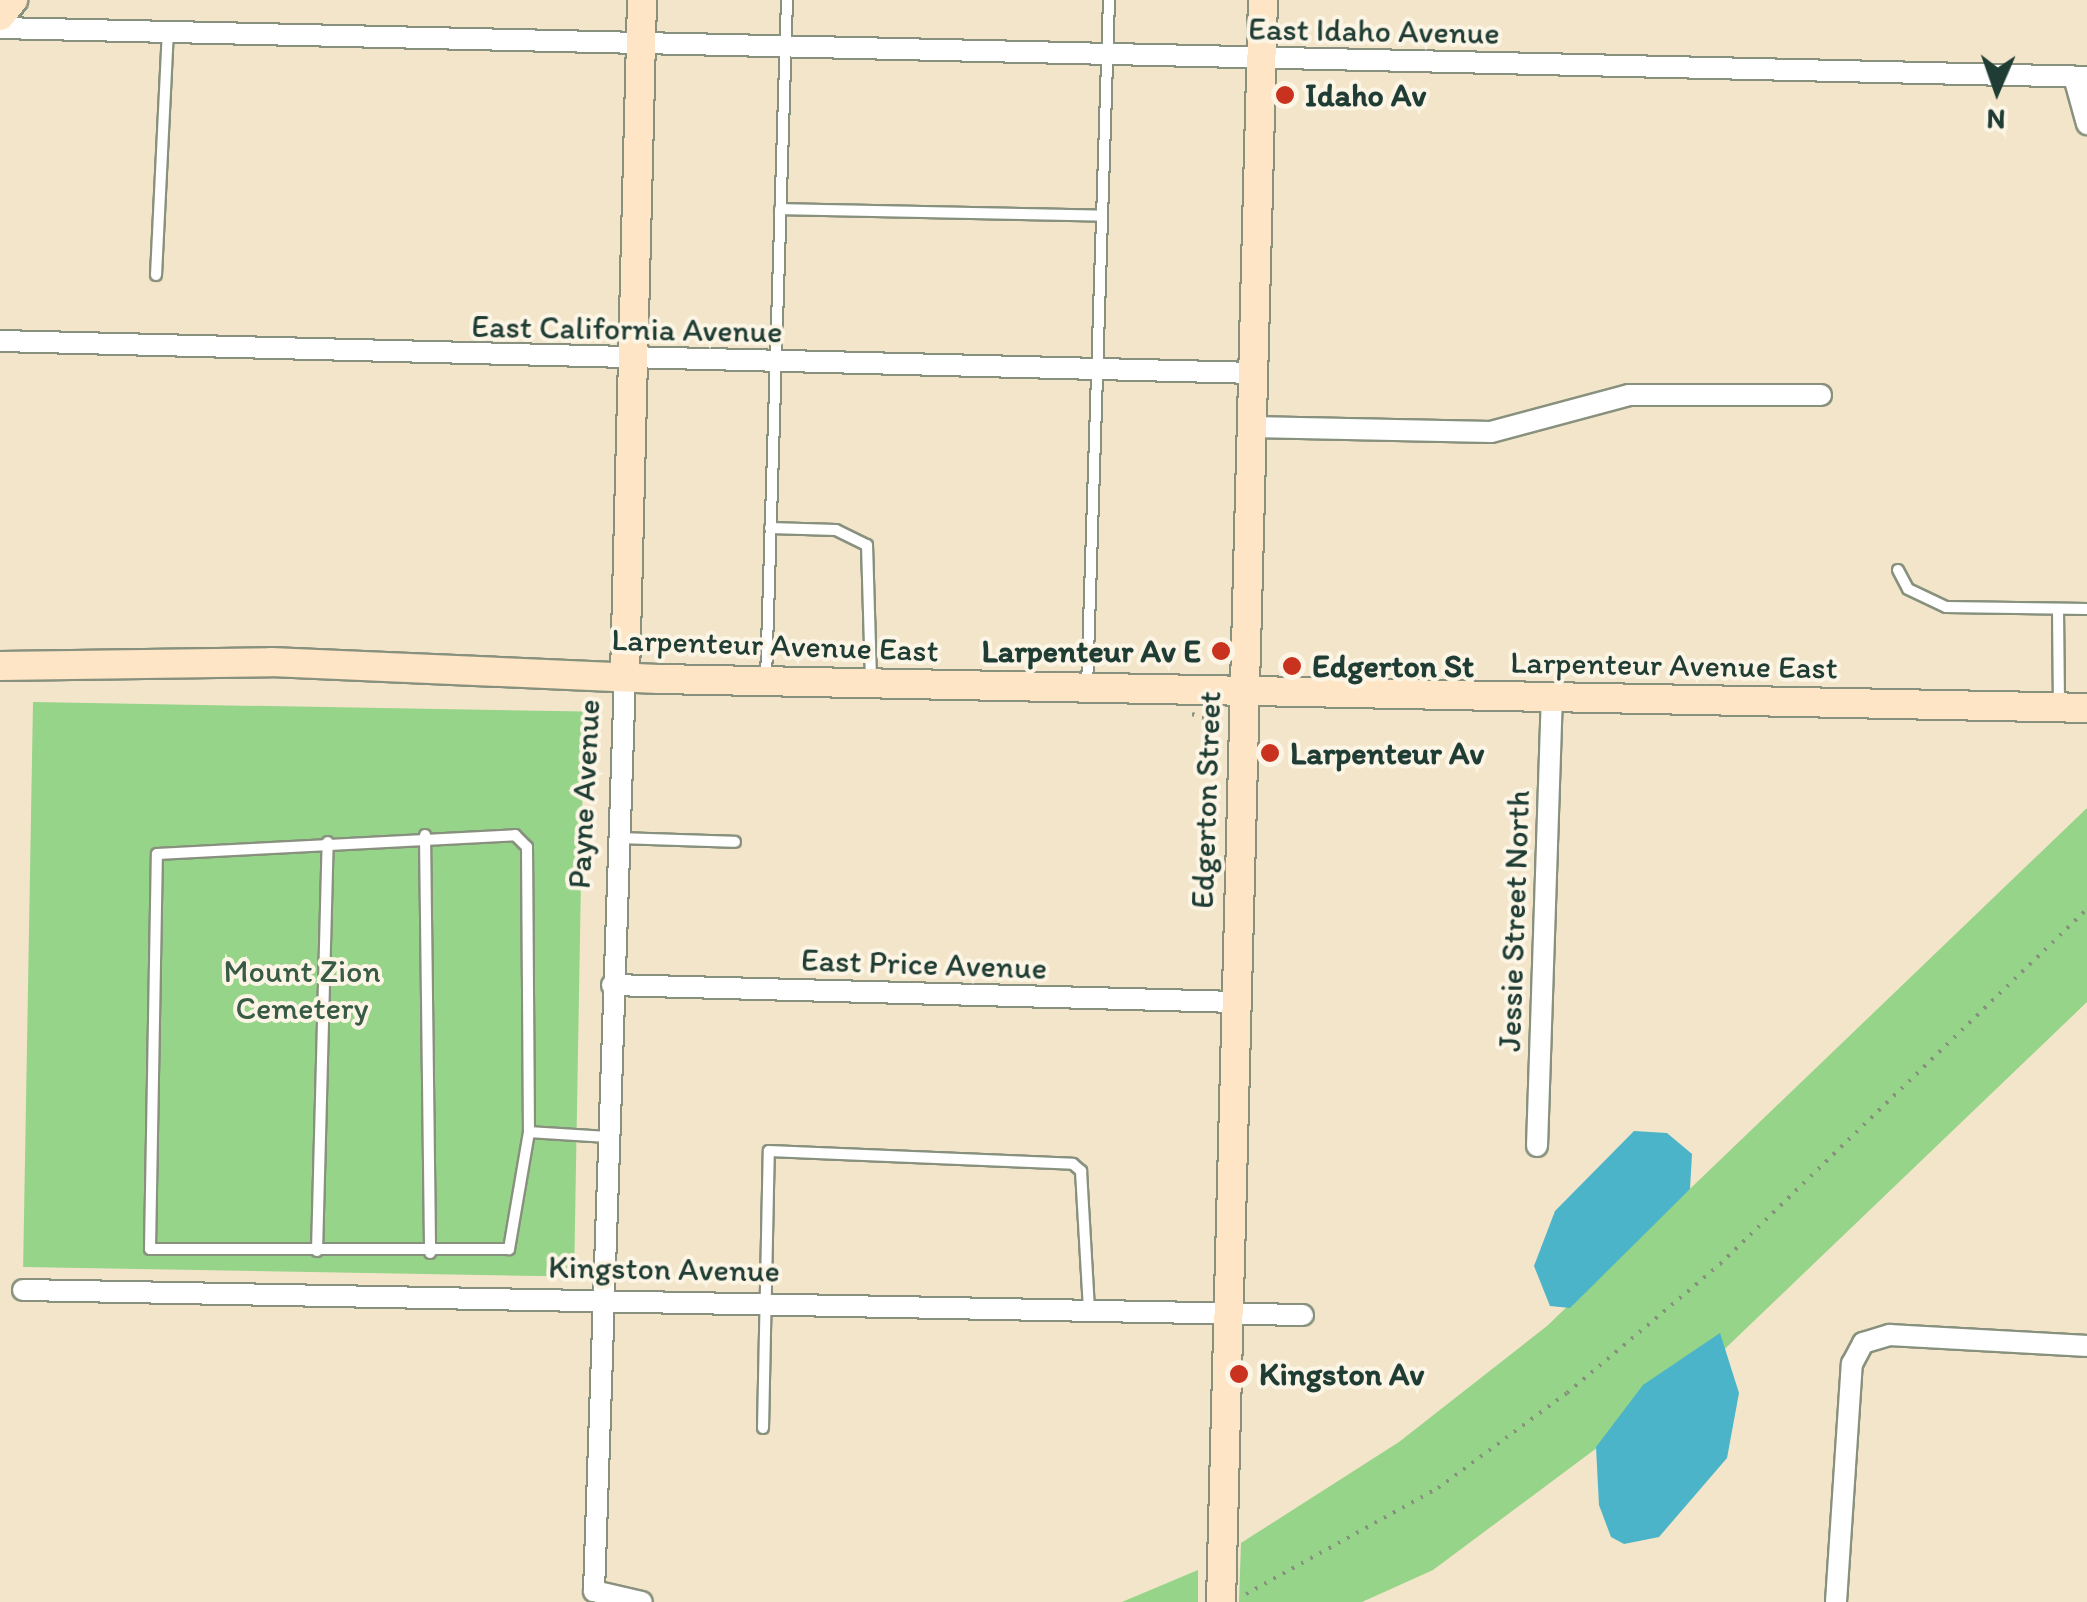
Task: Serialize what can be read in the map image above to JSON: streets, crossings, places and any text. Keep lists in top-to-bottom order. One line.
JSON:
{"streets":{"street":["East Idaho Avenue","East California Avenue","Larpenteur Avenue East","Payne Avenue","Edgerton Street","Jessie Street North","East Price Avenue","Kingston Avenue"]},"crossings":[["East Idaho Avenue","Payne Avenue"],["East Idaho Avenue","Edgerton Street"],["East California Avenue","Payne Avenue"],["East California Avenue","Edgerton Street"],["Larpenteur Avenue East","Payne Avenue"],["Larpenteur Avenue East","Edgerton Street"],["Larpenteur Avenue East","Jessie Street North"],["Payne Avenue","East Price Avenue"],["Payne Avenue","Kingston Avenue"],["Edgerton Street","East Price Avenue"],["Edgerton Street","Kingston Avenue"]],"parks":["Mount Zion Cemetery"],"places":["Idaho Av","Larpenteur Av E","Edgerton St","Larpenteur Av","Kingston Av"],"north":"bottom"}
